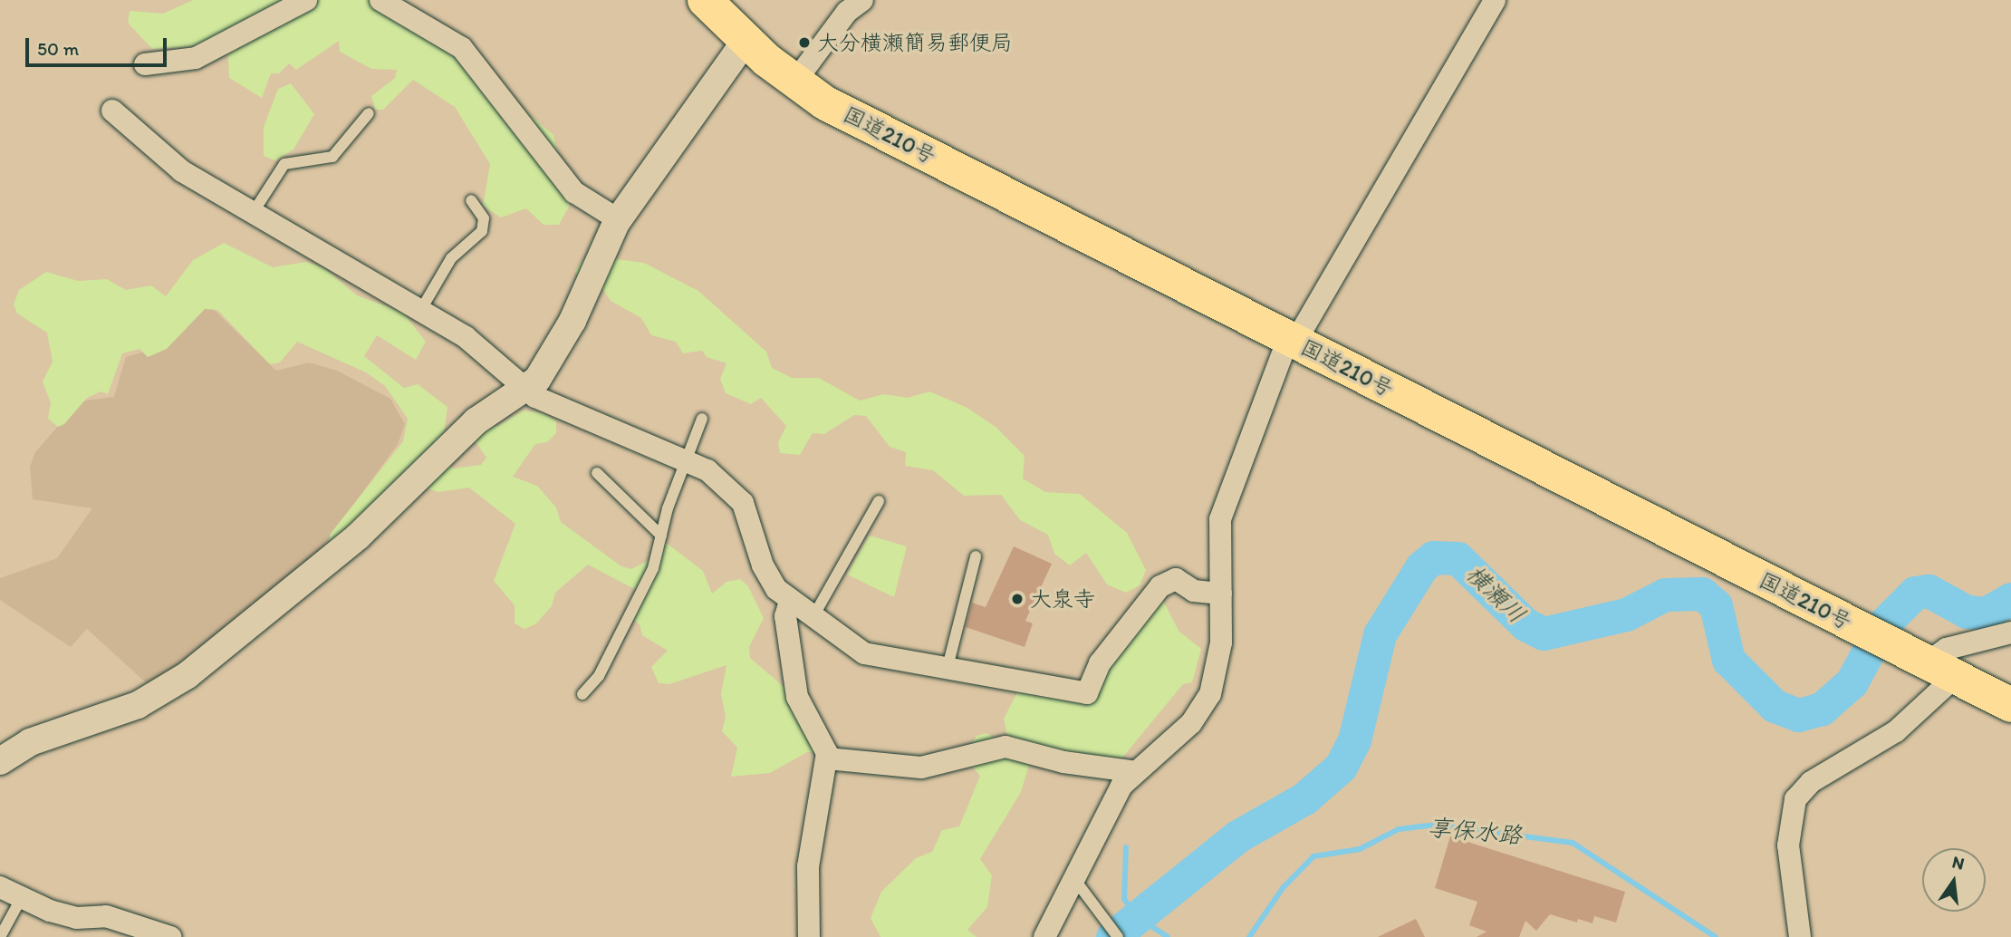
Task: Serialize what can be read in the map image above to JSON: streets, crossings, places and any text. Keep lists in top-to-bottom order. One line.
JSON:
{"streets":{"highway":["国道210号"]},"water":["横瀬川","享保水路"],"places":["大分横瀬簡易郵便局","大泉寺"],"scale_bar":"50 m","north":"top"}
